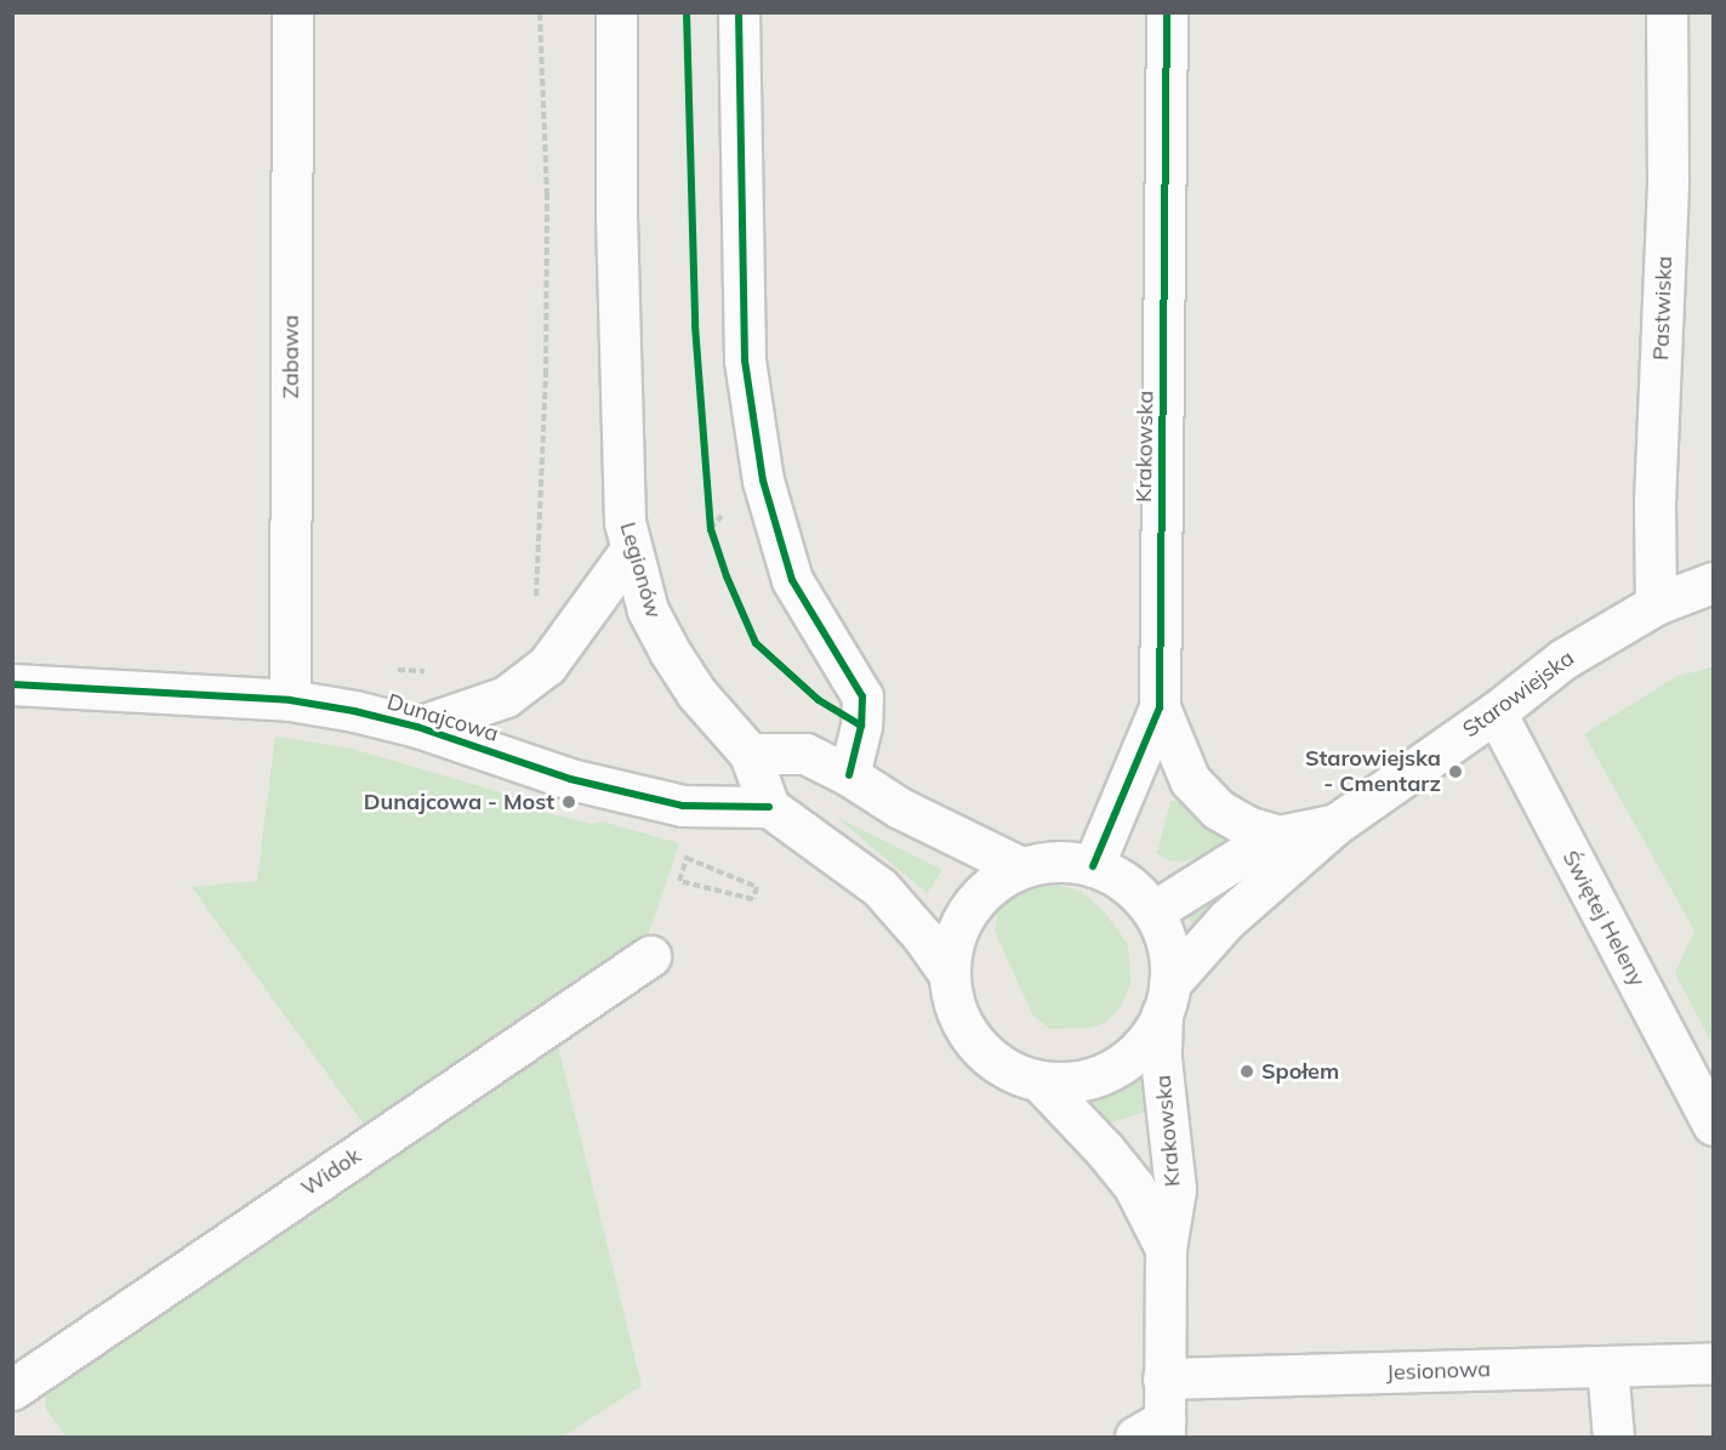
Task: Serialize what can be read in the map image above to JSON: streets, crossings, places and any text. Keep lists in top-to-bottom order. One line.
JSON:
{"streets":{"street":["Pastwiska","Zabawa","Krakowska","Legionów","Starowiejska","Dunajcowa","Świętej Heleny","Widok","Jesionowa"]},"crossings":[["Pastwiska","Starowiejska"],["Zabawa","Dunajcowa"],["Krakowska","Starowiejska"],["Krakowska","Jesionowa"],["Legionów","Dunajcowa"],["Starowiejska","Świętej Heleny"]],"places":["Starowiejska - Cmentarz","Dunajcowa - Most","Społem"]}
